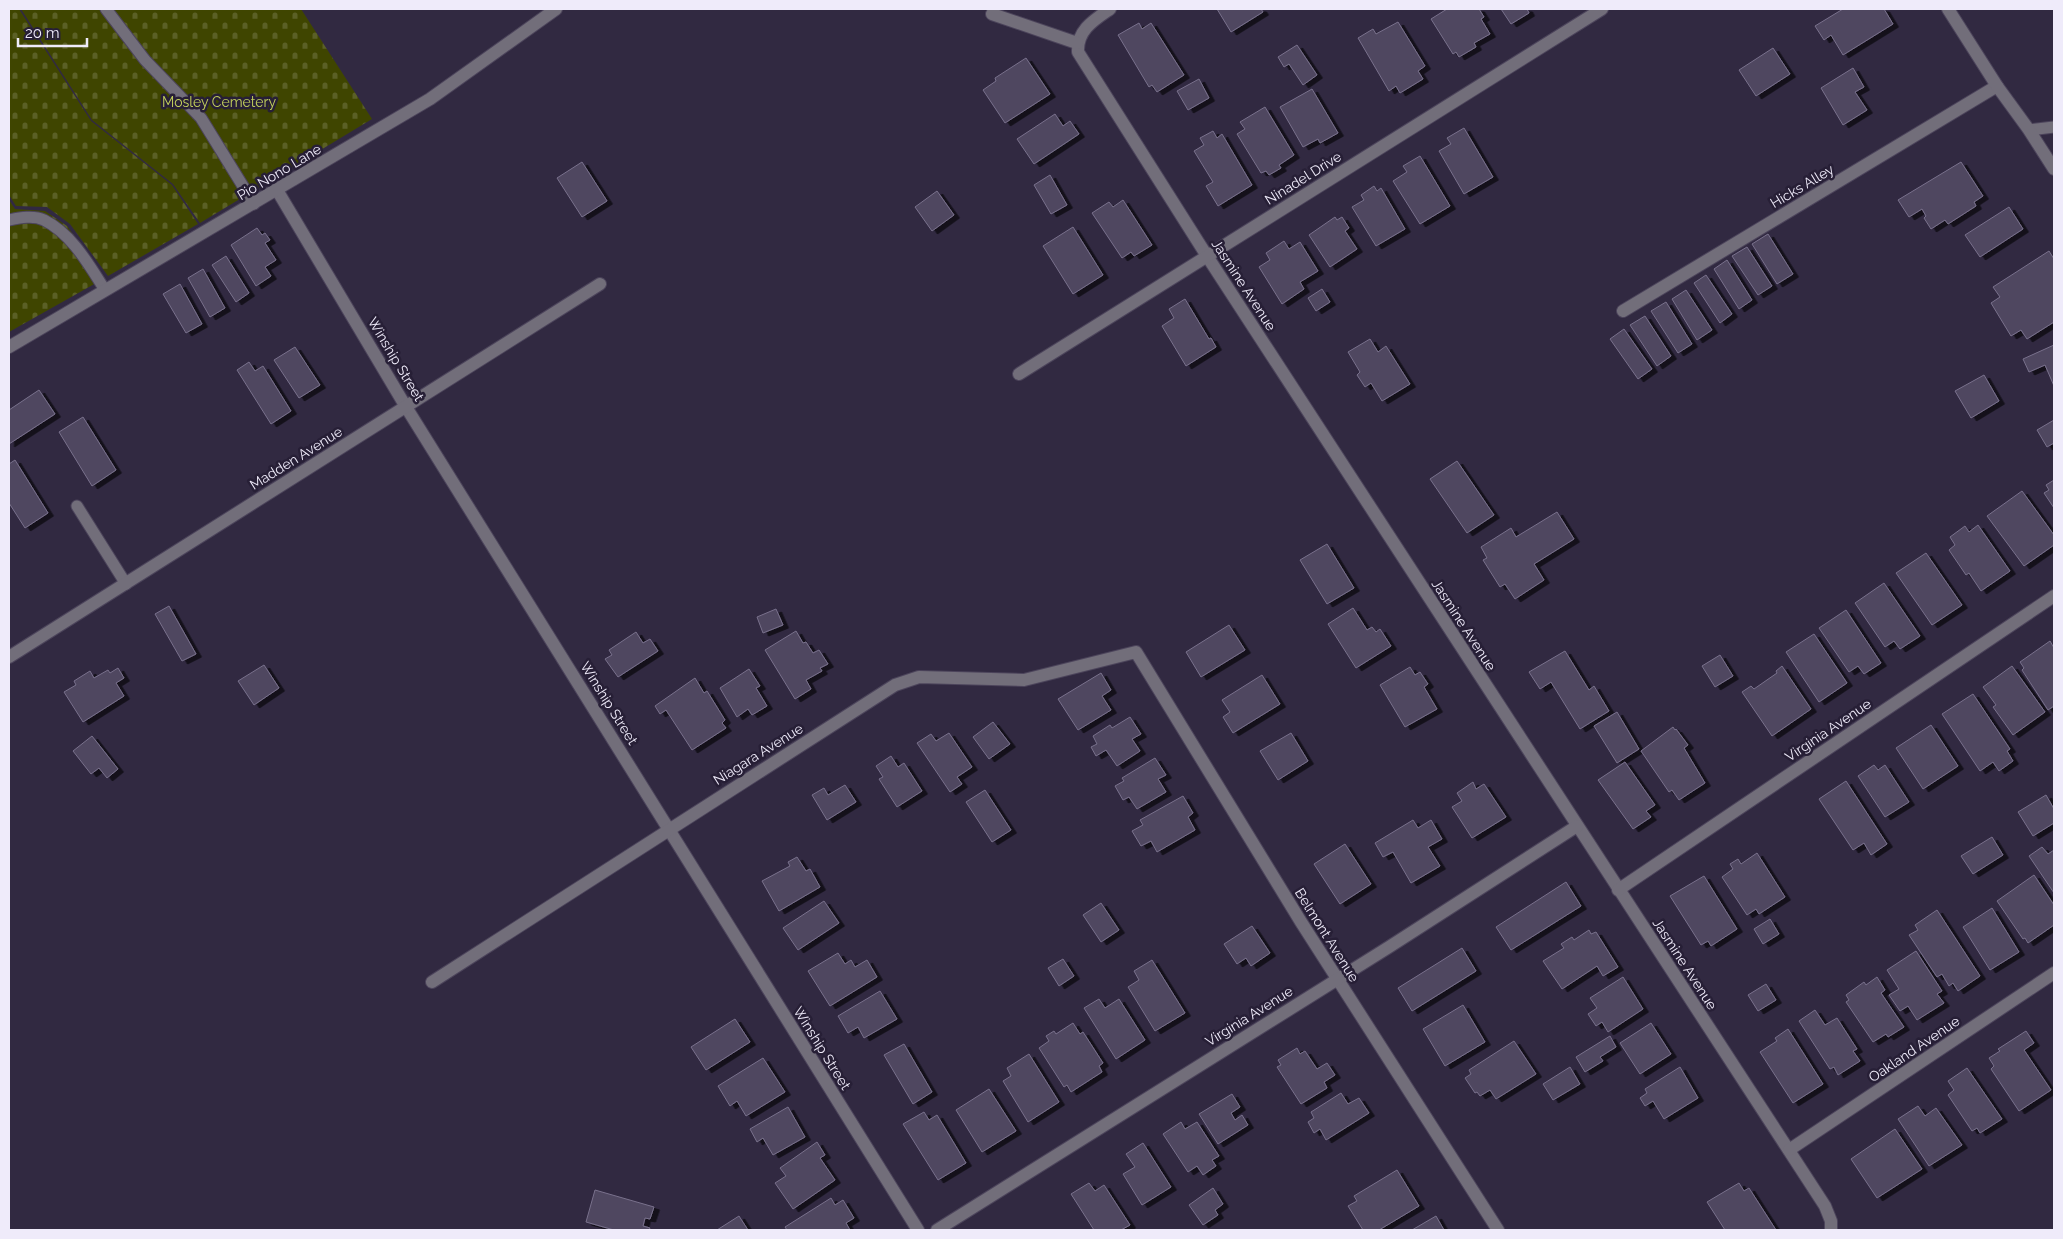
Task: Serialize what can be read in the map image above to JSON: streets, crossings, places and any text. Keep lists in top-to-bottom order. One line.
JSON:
{"streets":{"street":["Pio Nono Lane","Ninadel Drive","Hicks Alley","Jasmine Avenue","Winship Street","Madden Avenue","Virginia Avenue","Niagara Avenue","Belmont Avenue","Oakland Avenue"]},"crossings":[["Pio Nono Lane","Winship Street"],["Ninadel Drive","Jasmine Avenue"],["Jasmine Avenue","Virginia Avenue"],["Jasmine Avenue","Oakland Avenue"],["Winship Street","Madden Avenue"],["Winship Street","Niagara Avenue"],["Virginia Avenue","Belmont Avenue"],["Niagara Avenue","Belmont Avenue"]],"parks":["Mosley Cemetery"],"scale_bar":"20 m"}
